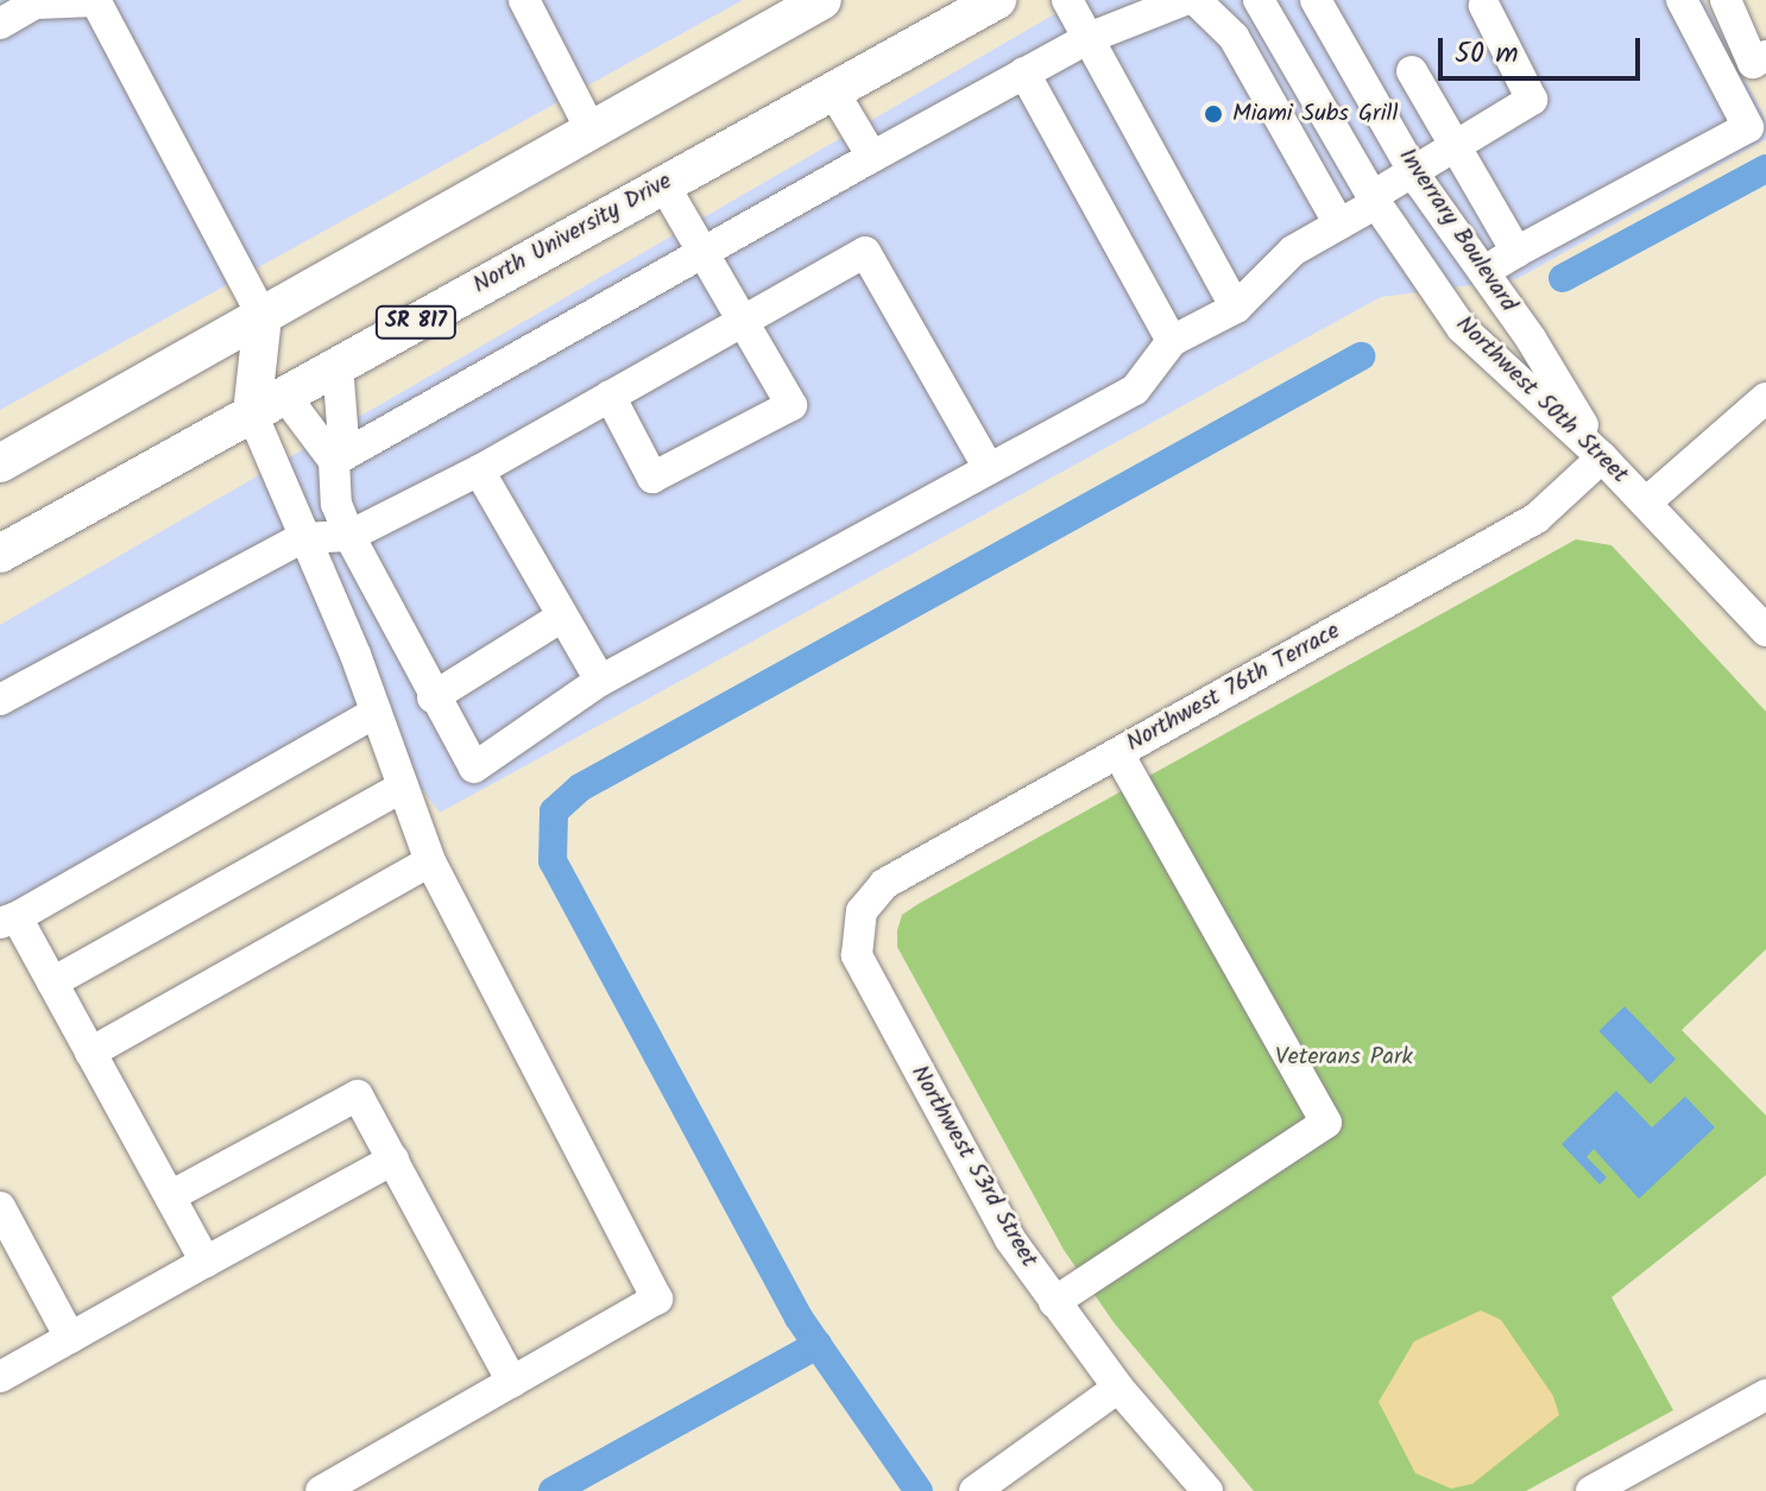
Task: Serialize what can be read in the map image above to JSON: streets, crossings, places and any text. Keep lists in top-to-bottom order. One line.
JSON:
{"streets":{"main road":["North University Drive","SR 817"],"street":["Inverrary Boulevard","Northwest 50th Street","Northwest 76th Terrace","Northwest 53rd Street"]},"crossings":[["Inverrary Boulevard","Northwest 50th Street"],["Inverrary Boulevard","Northwest 76th Terrace"],["Northwest 50th Street","Northwest 76th Terrace"],["Northwest 76th Terrace","Northwest 53rd Street"]],"parks":["Veterans Park"],"places":["Miami Subs Grill"],"scale_bar":"50 m"}
